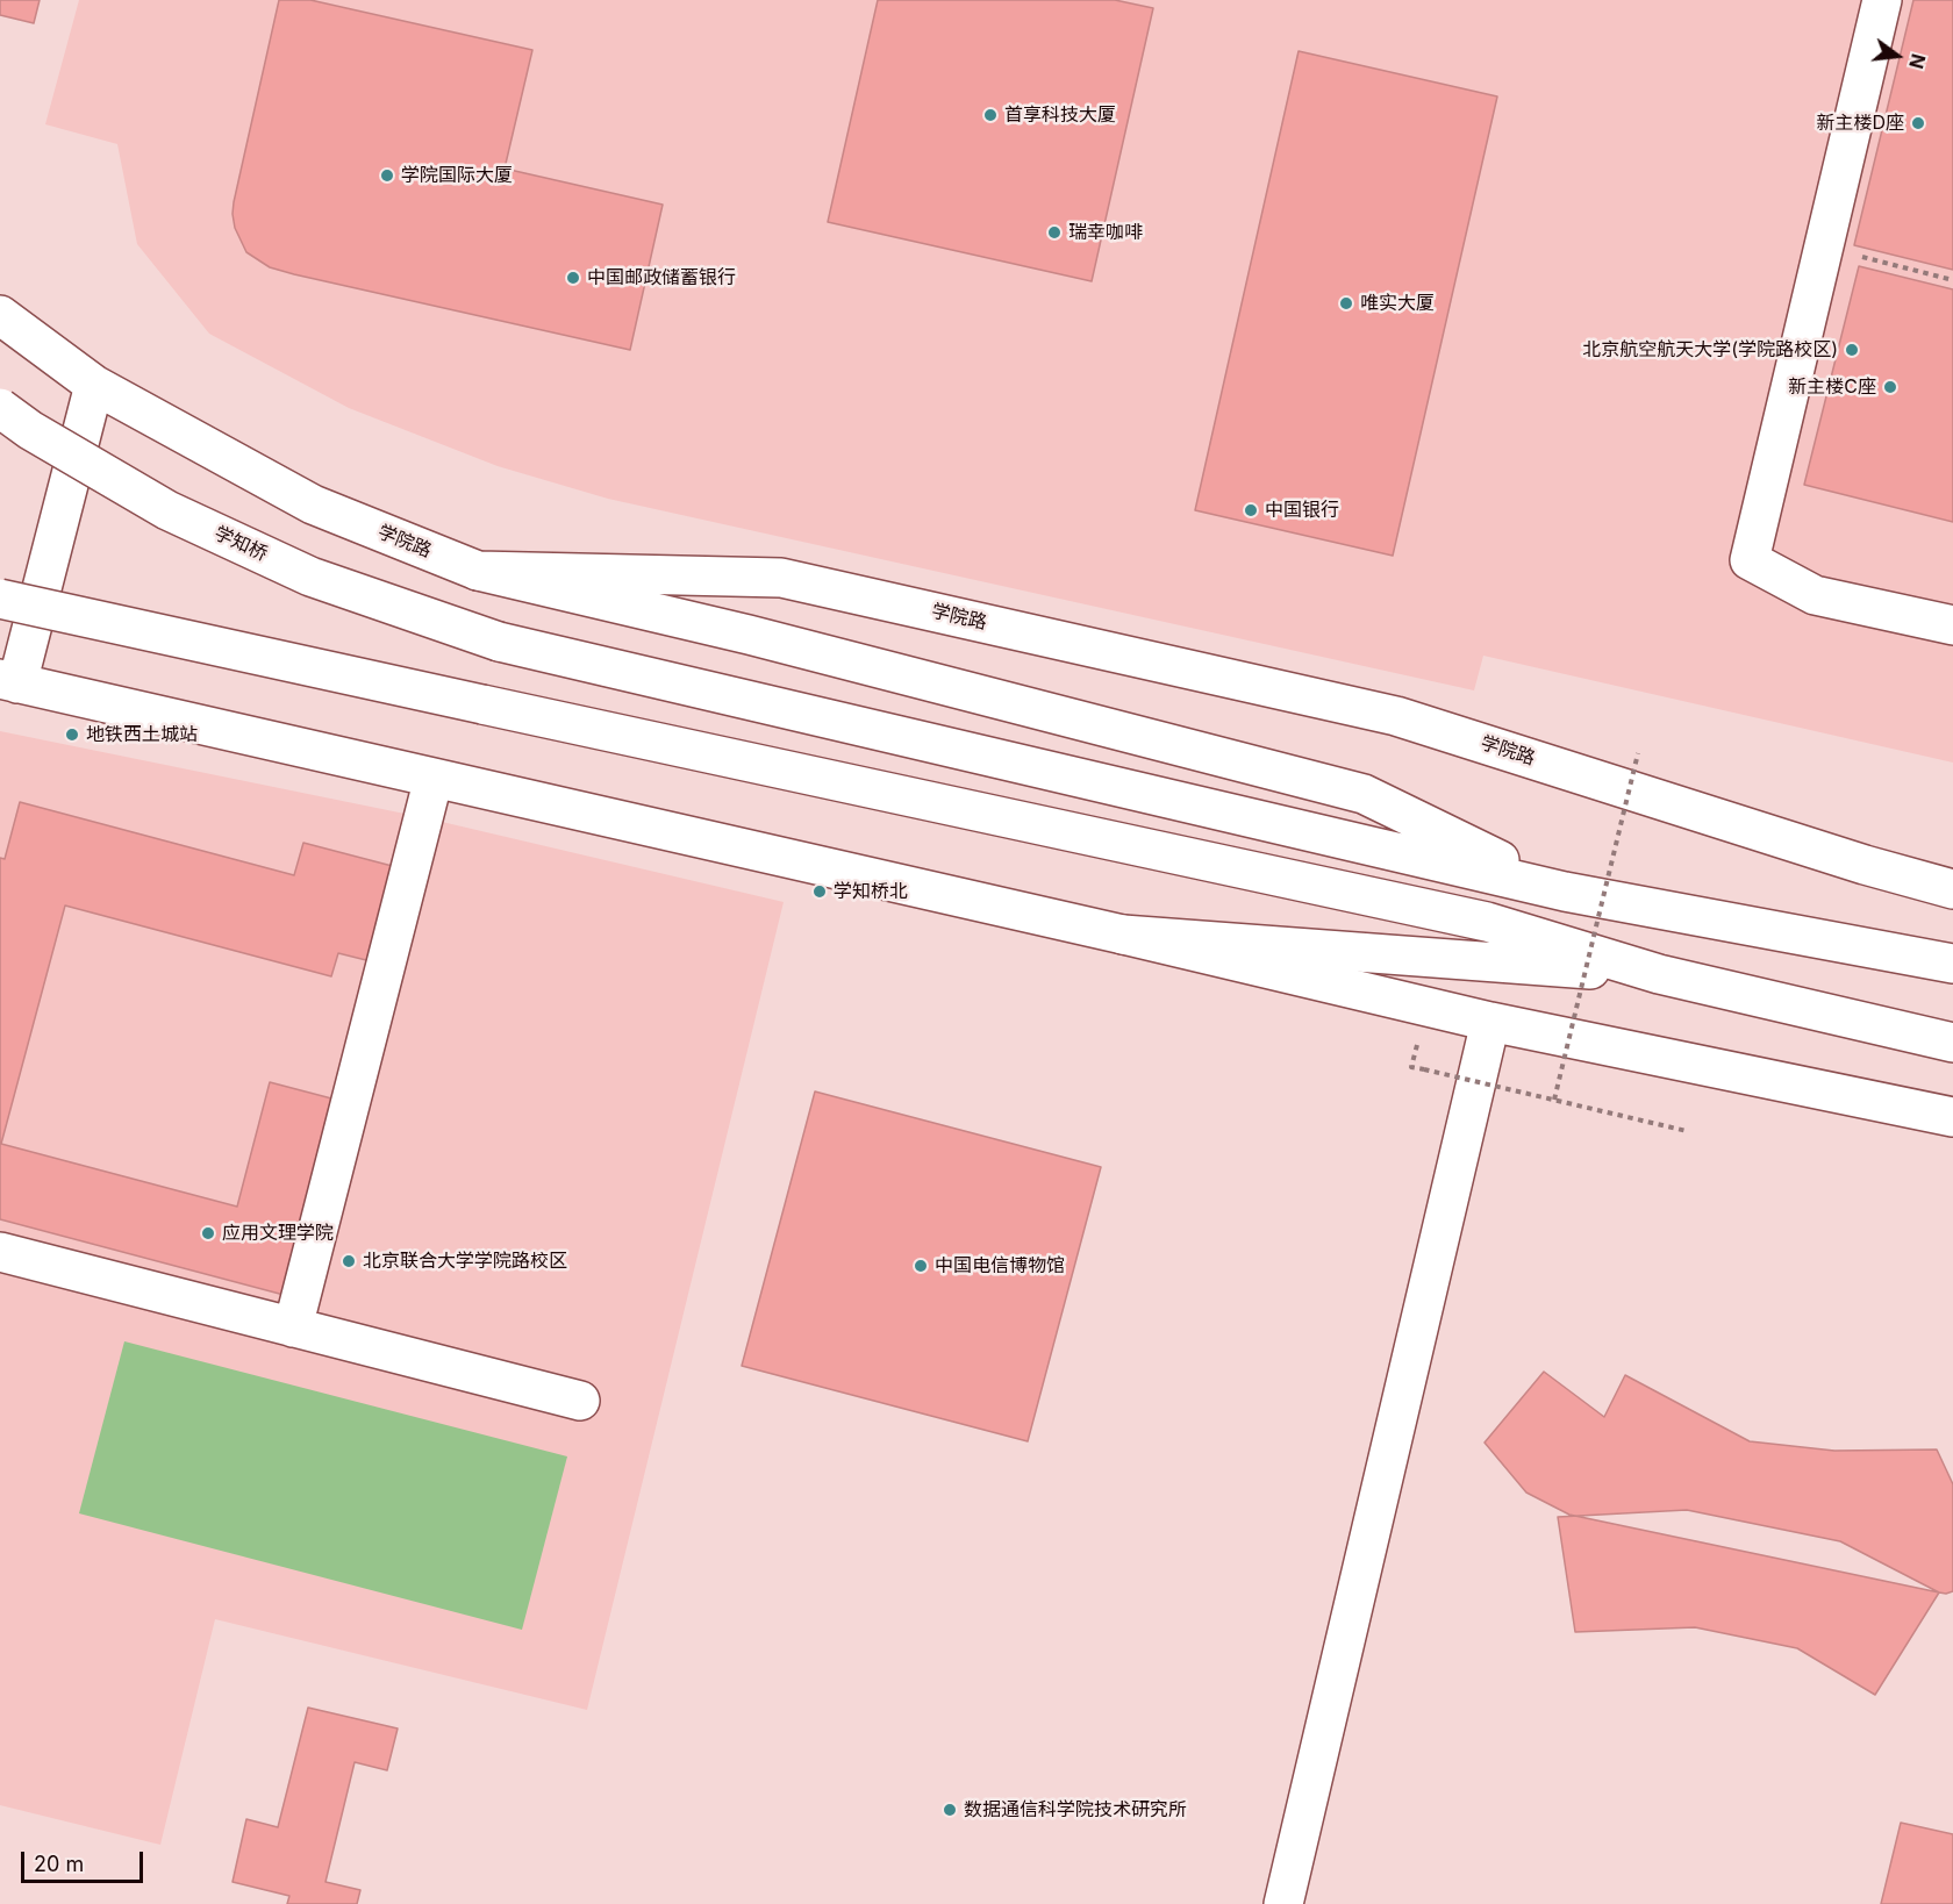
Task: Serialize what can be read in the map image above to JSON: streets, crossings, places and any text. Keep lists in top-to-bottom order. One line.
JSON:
{"streets":{"main road":["学院路","学知桥"]},"places":["首享科技大厦","新主楼D座","学院国际大厦","瑞幸咖啡","中国邮政储蓄银行","唯实大厦","北京航空航天大学(学院路校区)","新主楼C座","中国银行","地铁西土城站","学知桥北","应用文理学院","北京联合大学学院路校区","中国电信博物馆","数据通信科学院技术研究所"],"scale_bar":"20 m","north":"right"}
